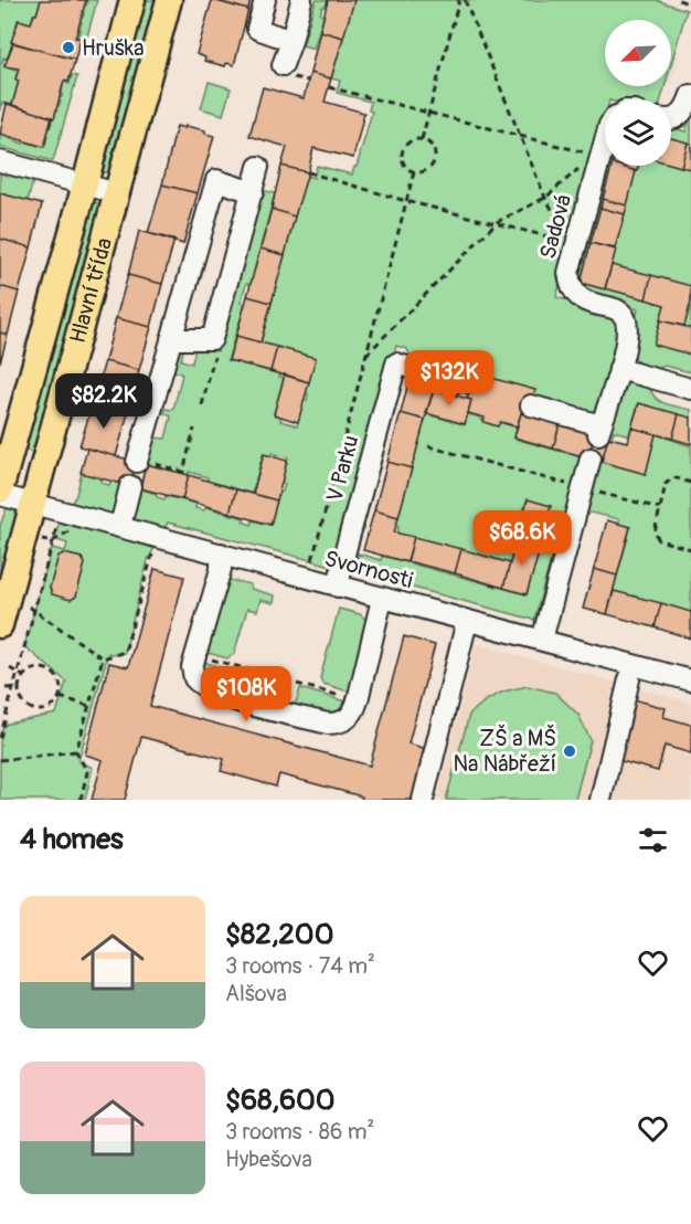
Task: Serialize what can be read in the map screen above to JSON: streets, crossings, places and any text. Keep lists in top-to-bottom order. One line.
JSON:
{"streets":{"main road":["Hlavní třída"],"street":["Sadová","V Parku","Svornosti"]},"crossings":[["Hlavní třída","Svornosti"],["V Parku","Svornosti"]],"places":["Hruška","ZŠ a MŠ Na Nábřeží"],"north":"bottom left","page":{"price":["$132K","$82.2K","$68.6K","$108K"],"heading":"4 homes","list":[{"name":"$82,200","note":"3 rooms · 74 m² · Alšova"},{"name":"$68,600","note":"3 rooms · 86 m² · Hybešova"}]}}
